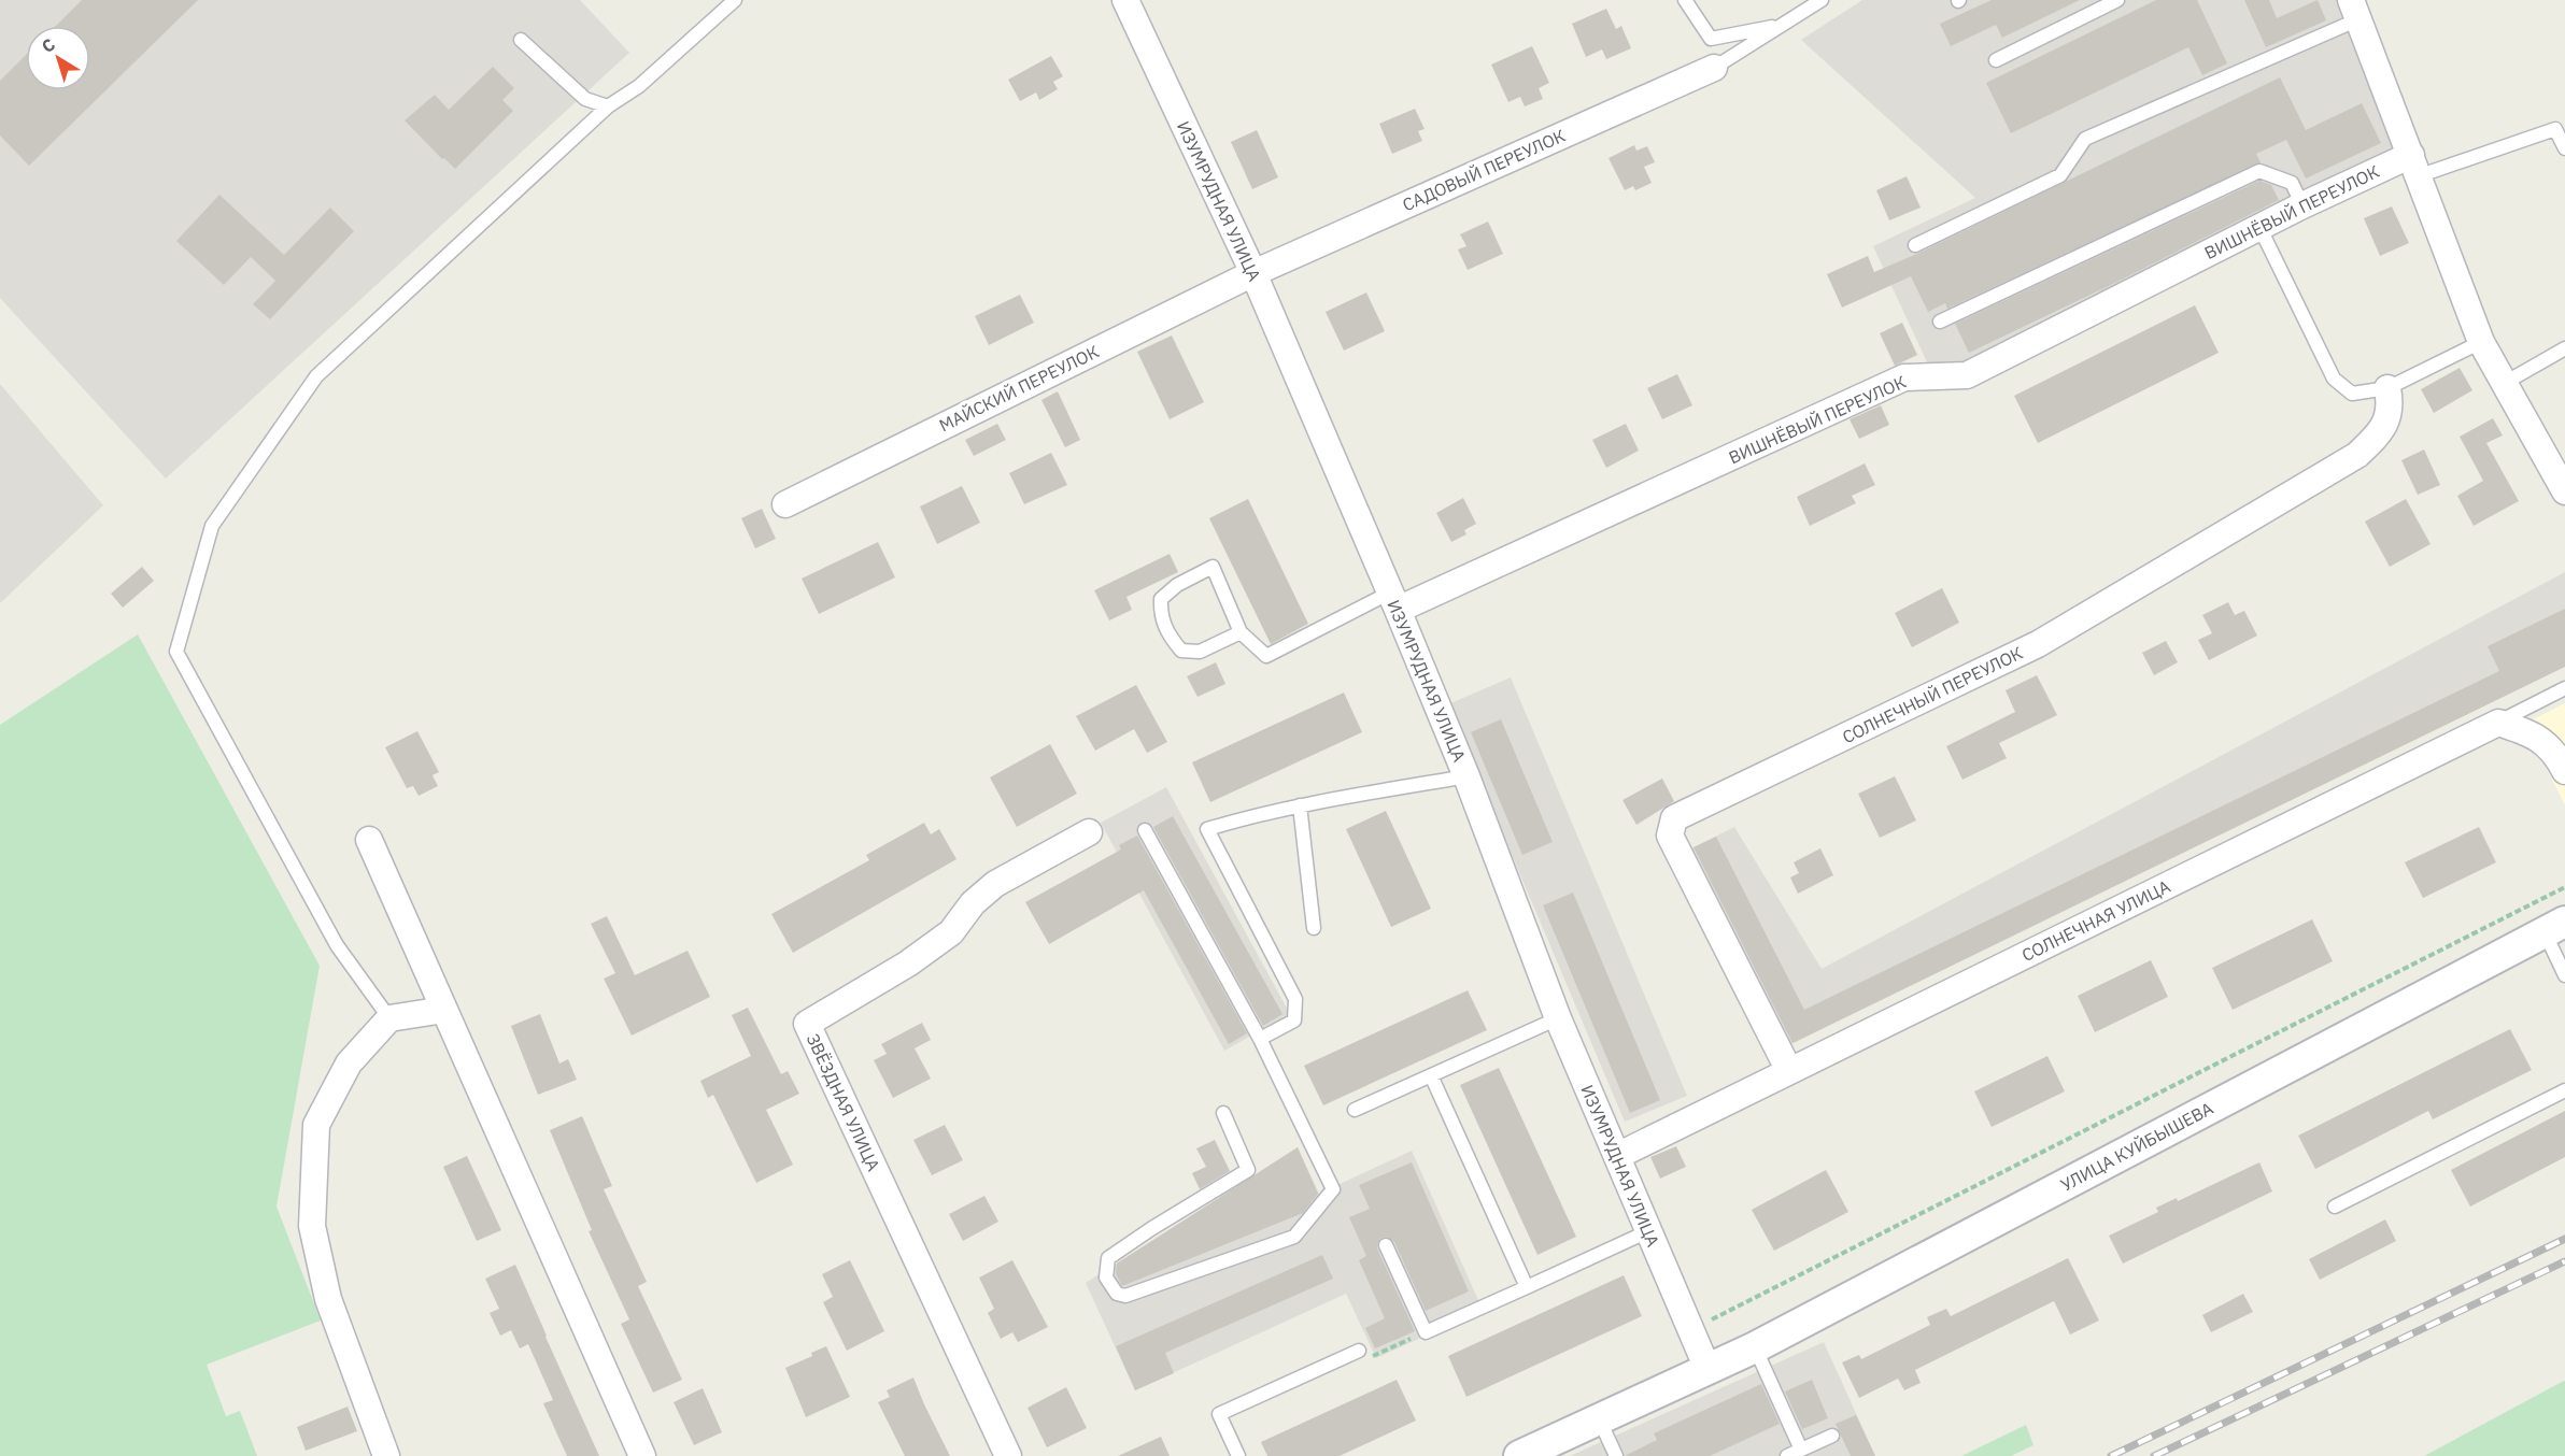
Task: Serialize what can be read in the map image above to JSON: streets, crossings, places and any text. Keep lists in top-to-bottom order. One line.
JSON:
{"streets":{"street":["САДОВЫЙ ПЕРЕУЛОК","ИЗУМРУДНАЯ УЛИЦА","ВИШНЁВЫЙ ПЕРЕУЛОК","МАЙСКИЙ ПЕРЕУЛОК","СОЛНЕЧНЫЙ ПЕРЕУЛОК","СОЛНЕЧНАЯ УЛИЦА","ЗВЁЗДНАЯ УЛИЦА","УЛИЦА КУЙБЫШЕВА"]},"crossings":[["САДОВЫЙ ПЕРЕУЛОК","ИЗУМРУДНАЯ УЛИЦА"],["САДОВЫЙ ПЕРЕУЛОК","МАЙСКИЙ ПЕРЕУЛОК"],["ИЗУМРУДНАЯ УЛИЦА","ВИШНЁВЫЙ ПЕРЕУЛОК"],["ИЗУМРУДНАЯ УЛИЦА","МАЙСКИЙ ПЕРЕУЛОК"],["ИЗУМРУДНАЯ УЛИЦА","СОЛНЕЧНАЯ УЛИЦА"],["ИЗУМРУДНАЯ УЛИЦА","УЛИЦА КУЙБЫШЕВА"],["СОЛНЕЧНЫЙ ПЕРЕУЛОК","СОЛНЕЧНАЯ УЛИЦА"]],"north":"top left"}
